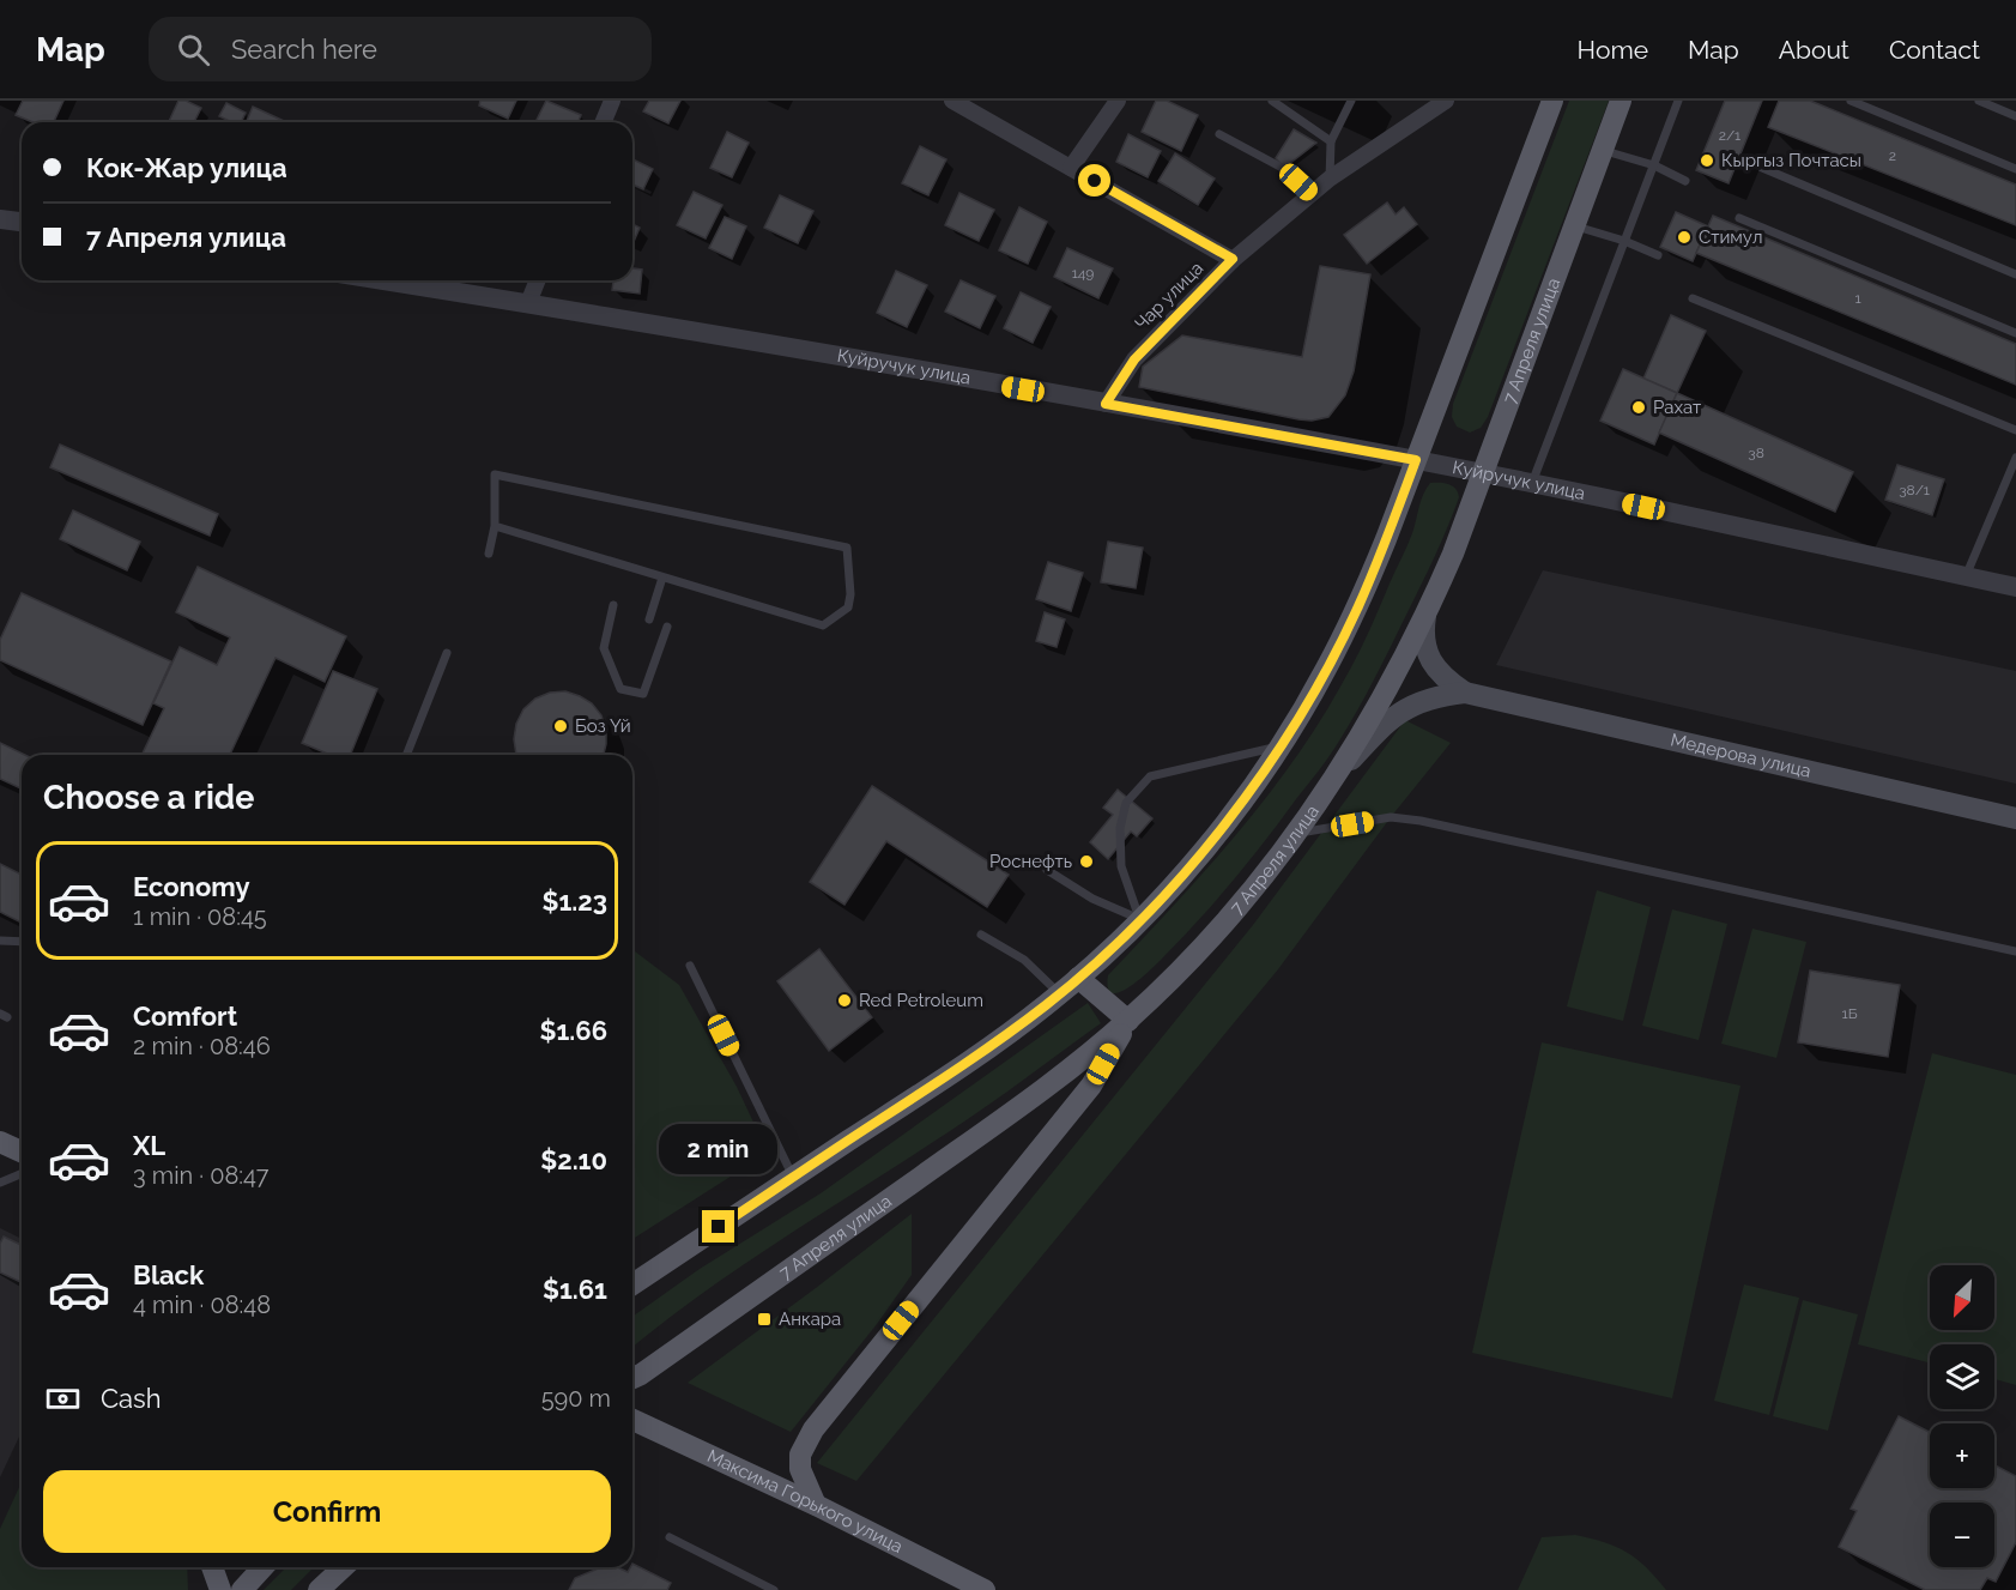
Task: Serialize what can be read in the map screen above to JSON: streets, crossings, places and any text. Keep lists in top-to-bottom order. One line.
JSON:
{"streets":{"main road":["7 Апреля улица","Медерова улица","Максима Горького улица"],"street":["Чар улица","Куйручук улица"]},"crossings":[["Чар улица","Куйручук улица"],["7 Апреля улица","Куйручук улица"],["7 Апреля улица","Медерова улица"]],"places":{"other":["Кыргыз Почтасы","Стимул","Рахат","Боз Үй","Роснефть","Red Petroleum"],"transit":["Анкара"]},"house_numbers":["2/1","2","149","1","38","38/1","1Б"],"north":"bottom left","page":{"header":"Map","search":"Search here","nav":["Home","Map","About","Contact"],"banner":["Кок-Жар улица","7 Апреля улица"],"heading":"Choose a ride","list":[{"name":"Economy","note":"1 min · 08:45","value":"$1.23"},{"name":"Comfort","note":"2 min · 08:46","value":"$1.66"},{"name":"XL","note":"3 min · 08:47","value":"$2.10"},{"name":"Black","note":"4 min · 08:48","value":"$1.61"}],"bubble":"2 min","map_buttons":["+","−"],"pay":["Cash","590 m"],"buttons":"Confirm"}}
